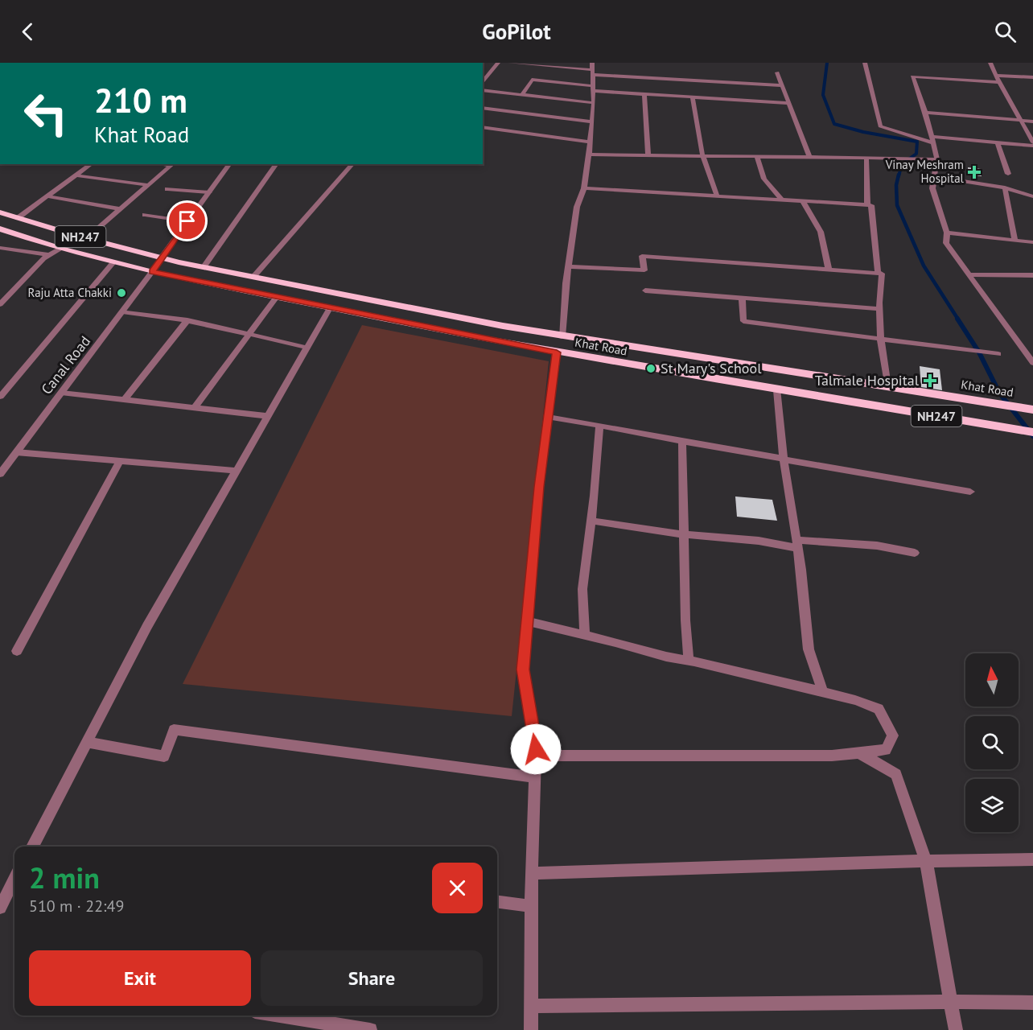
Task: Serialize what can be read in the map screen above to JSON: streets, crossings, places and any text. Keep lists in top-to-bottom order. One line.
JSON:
{"streets":{"highway":["NH247","Khat Road"],"street":["Canal Road"]},"crossings":[["Khat Road","Canal Road"]],"places":{"health":["Vinay Meshram Hospital","Talmale Hospital"],"other":["Raju Atta Chakki","St Mary's School"]},"north":"top","page":{"header":"GoPilot","turn":["210 m","Khat Road"],"heading":["2 min","510 m · 22:49"],"buttons":["Exit","Share"]}}
